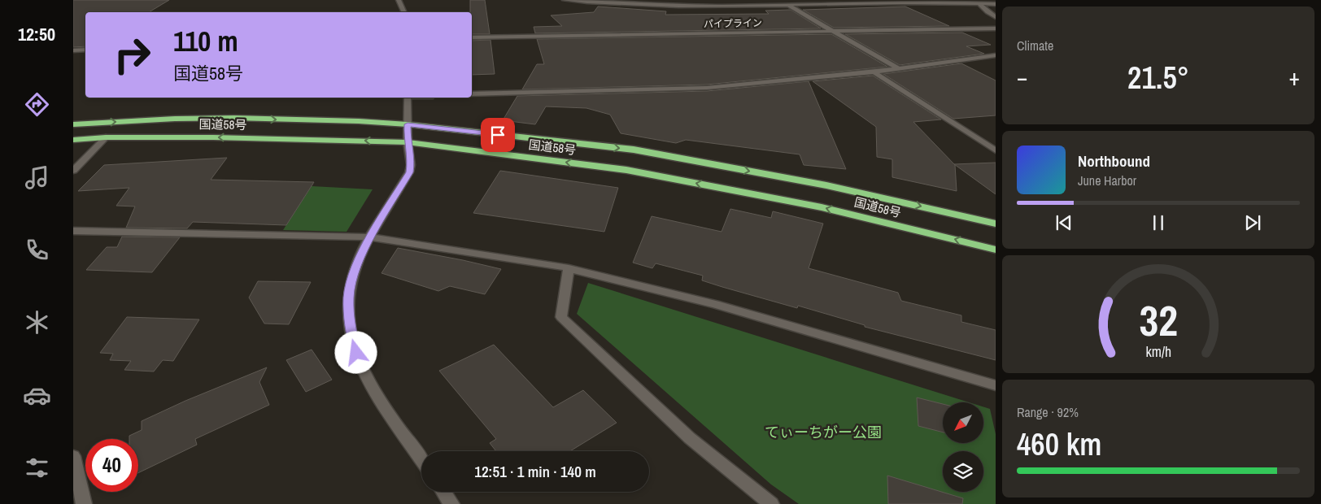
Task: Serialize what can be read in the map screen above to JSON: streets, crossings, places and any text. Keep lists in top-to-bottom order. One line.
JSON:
{"streets":{"highway":["国道58号"],"street":["パイプライン"]},"parks":["てぃーちがー公園"],"north":"bottom left","page":{"tabs":"12:50","tile":["Climate",["Range · 92%","460 km"]],"turn":["110 m","国道58号"],"heat":["−","21.5°","+"],"song":["Northbound","June Harbor"],"limit":"40","trip":"12:51 · 1 min · 140 m","gauge":["32","km/h"]}}
